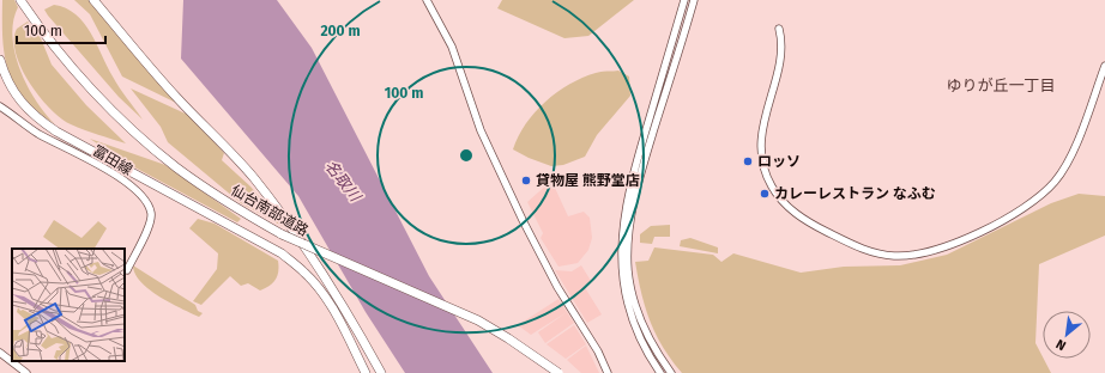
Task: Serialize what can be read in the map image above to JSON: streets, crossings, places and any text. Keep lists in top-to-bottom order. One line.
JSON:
{"streets":{"highway":["仙台南部道路"],"street":["富田線"]},"districts":["ゆりが丘一丁目"],"water":["名取川"],"places":["ロッソ","貸物屋 熊野堂店","カレーレストラン なふむ"],"scale_bar":"100 m","north":"bottom left","rings":["200 m","100 m"]}
